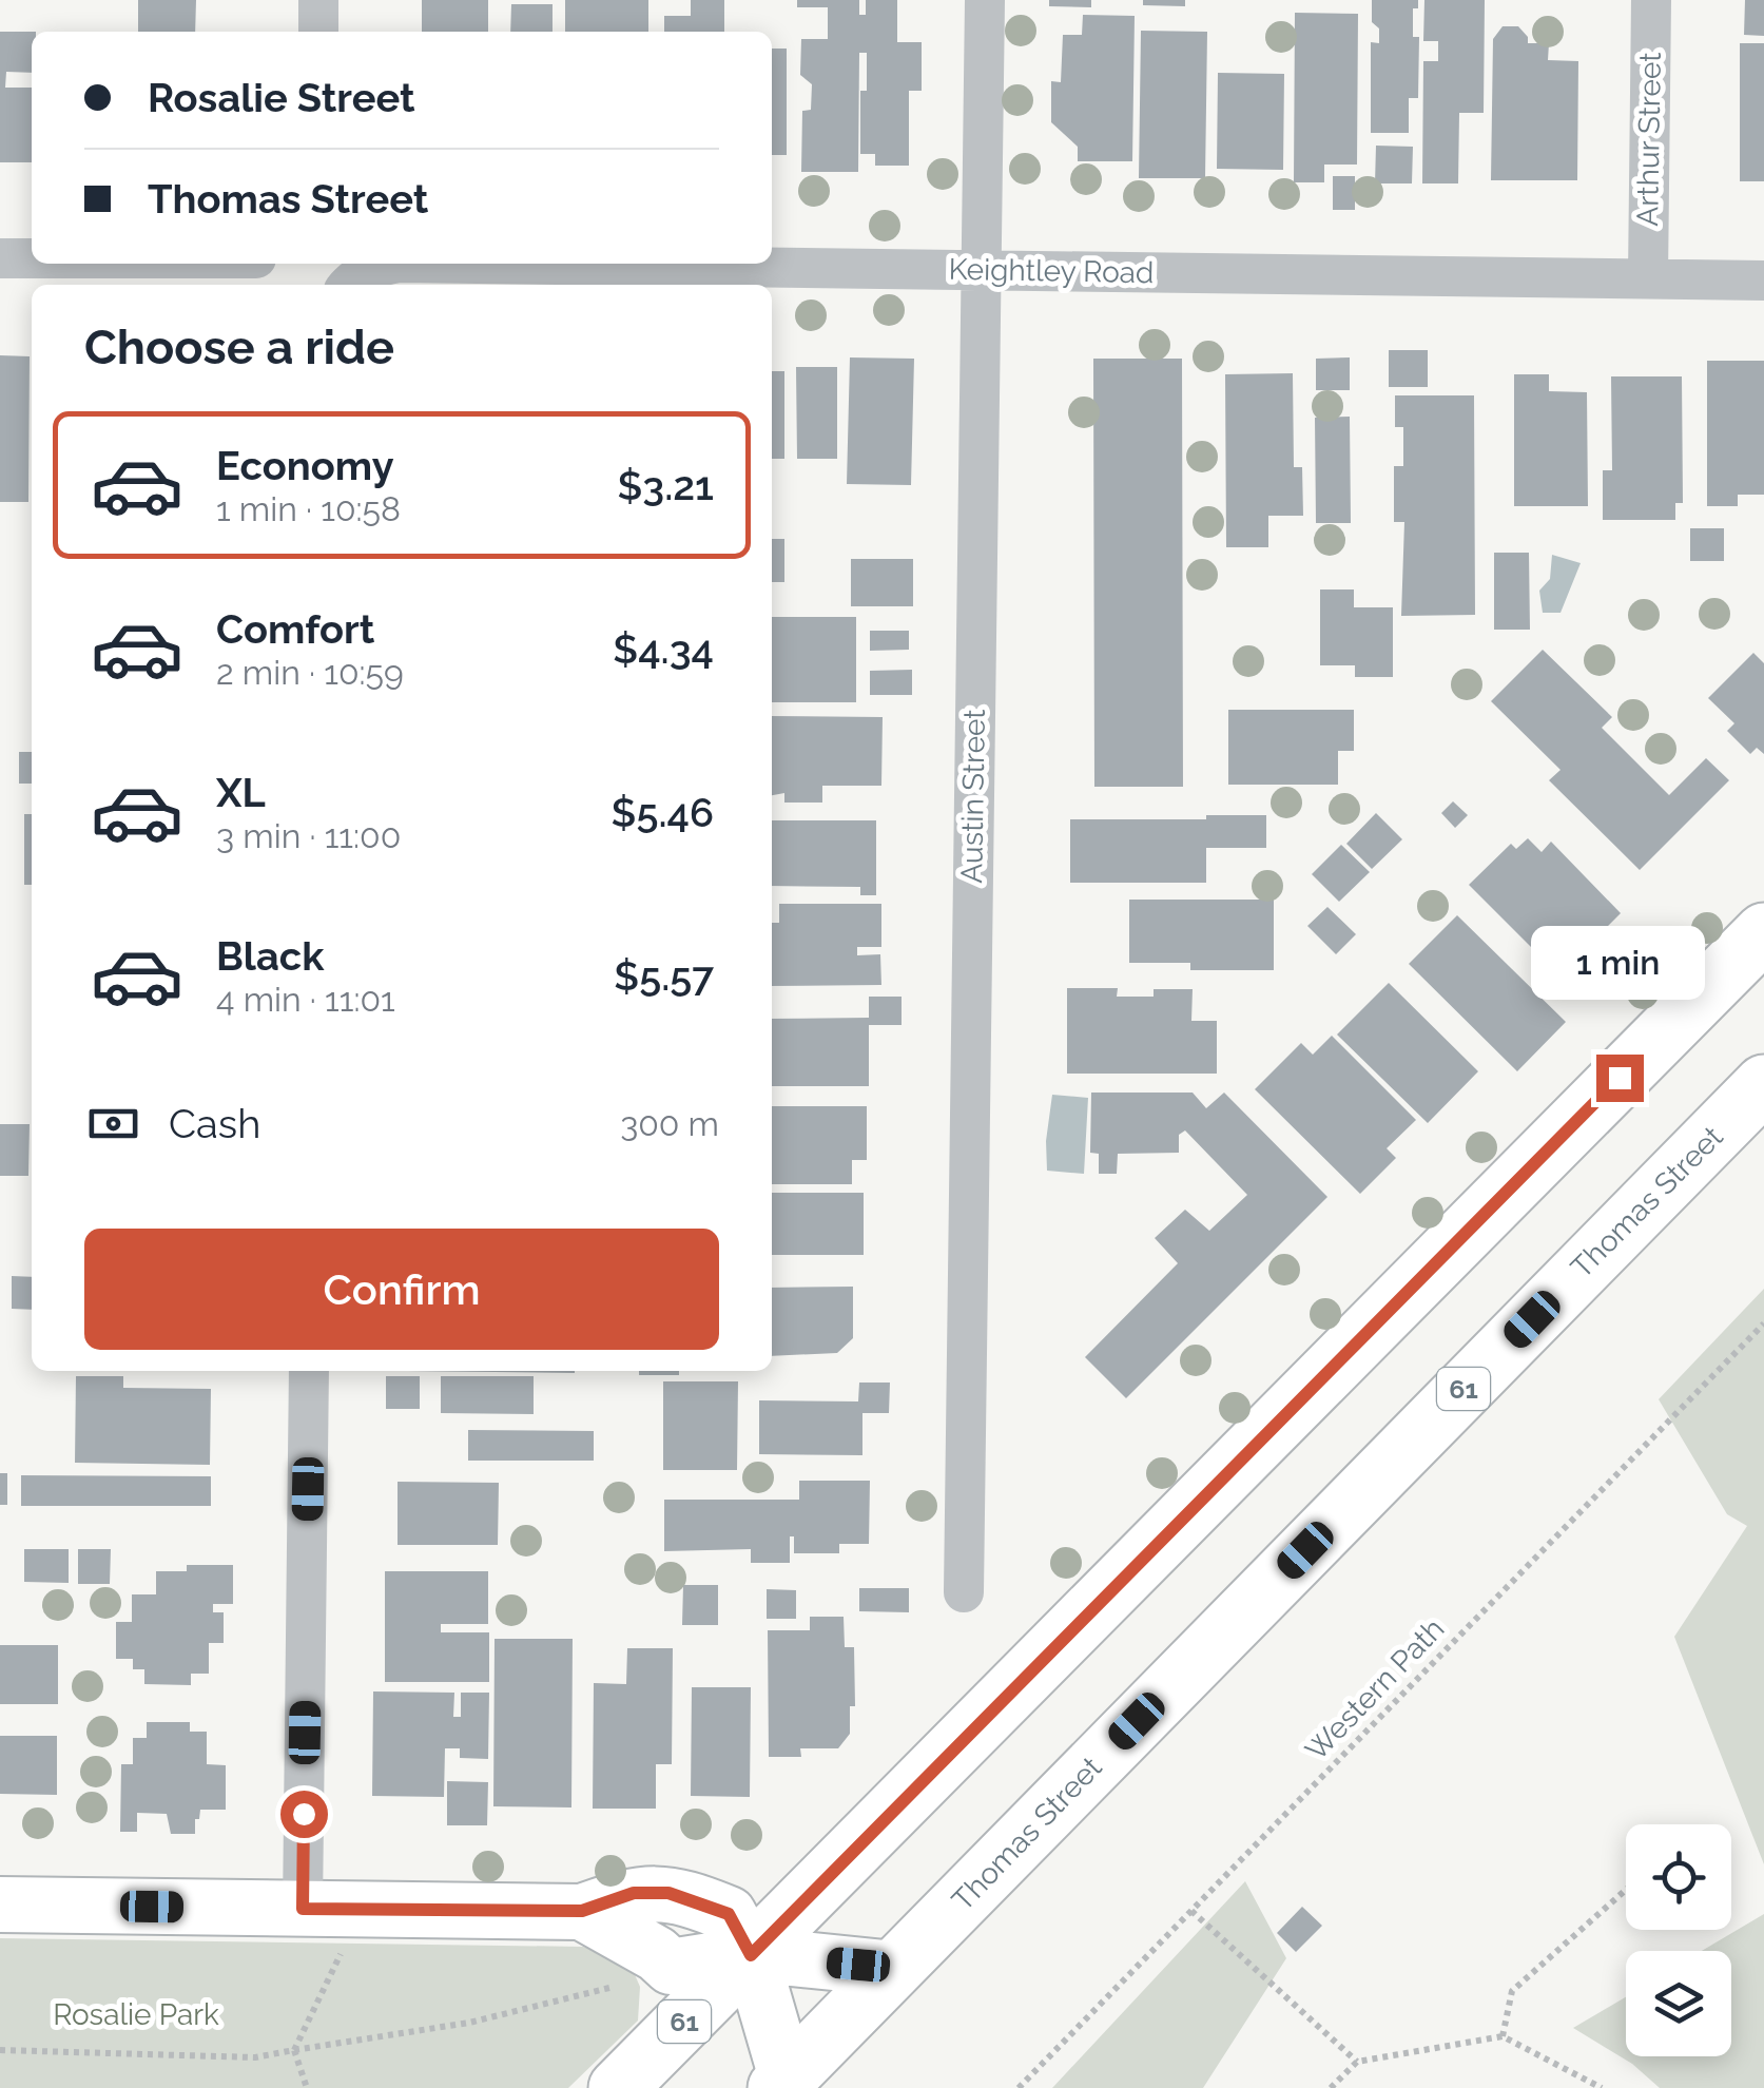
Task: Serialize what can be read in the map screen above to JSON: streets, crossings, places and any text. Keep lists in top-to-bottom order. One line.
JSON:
{"streets":{"main road":["Thomas Street","61"],"street":["Arthur Street","Keightley Road","Austin Street"],"path":["Western Path"]},"crossings":[["Arthur Street","Keightley Road"],["Keightley Road","Austin Street"]],"parks":["Rosalie Park"],"page":{"banner":["Rosalie Street","Thomas Street"],"heading":"Choose a ride","list":[{"name":"Economy","note":"1 min · 10:58","value":"$3.21"},{"name":"Comfort","note":"2 min · 10:59","value":"$4.34"},{"name":"XL","note":"3 min · 11:00","value":"$5.46"},{"name":"Black","note":"4 min · 11:01","value":"$5.57"}],"bubble":"1 min","pay":["Cash","300 m"],"buttons":"Confirm"}}
